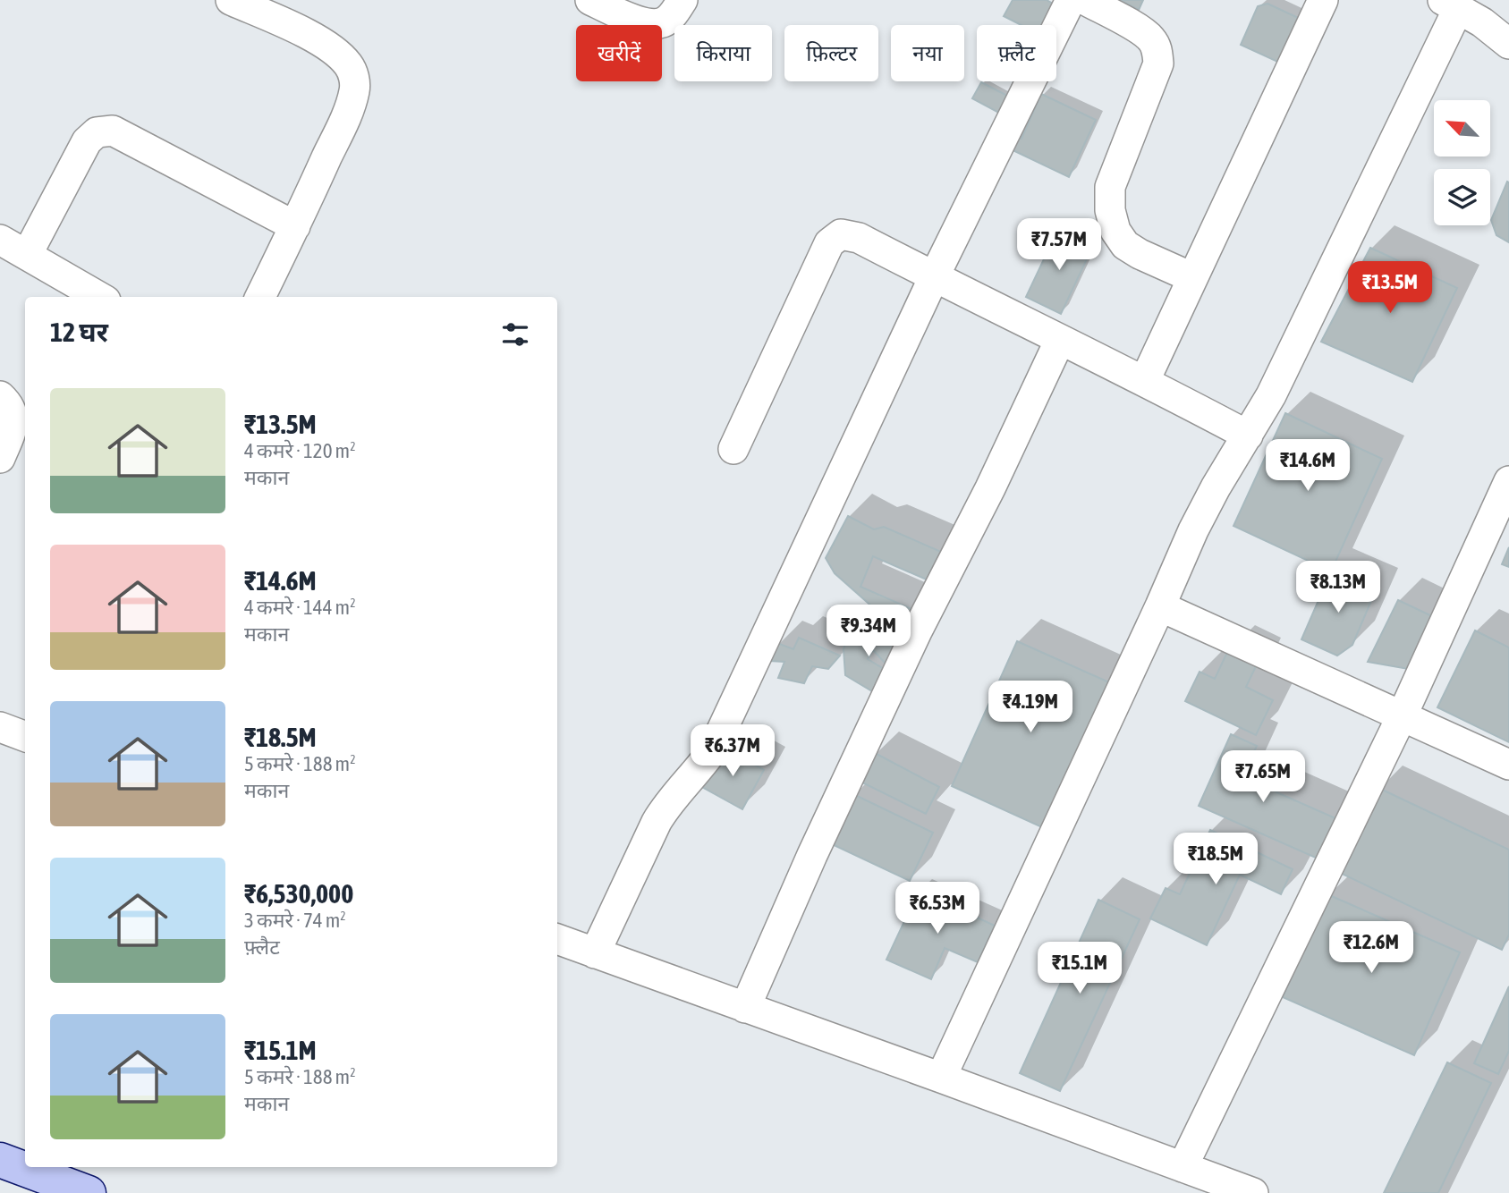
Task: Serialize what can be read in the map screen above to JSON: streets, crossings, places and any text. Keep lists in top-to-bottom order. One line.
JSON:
{"north":"top left","page":{"chip":["खरीदें","किराया","फ़िल्टर","नया","फ़्लैट"],"price":["₹7.57M","₹13.5M","₹14.6M","₹8.13M","₹9.34M","₹4.19M","₹6.37M","₹7.65M","₹18.5M","₹6.53M","₹12.6M","₹15.1M"],"heading":"12 घर","list":[{"name":"₹13.5M","note":"4 कमरे · 120 m² · मकान"},{"name":"₹14.6M","note":"4 कमरे · 144 m² · मकान"},{"name":"₹18.5M","note":"5 कमरे · 188 m² · मकान"},{"name":"₹6,530,000","note":"3 कमरे · 74 m² · फ़्लैट"},{"name":"₹15.1M","note":"5 कमरे · 188 m² · मकान"}]}}
